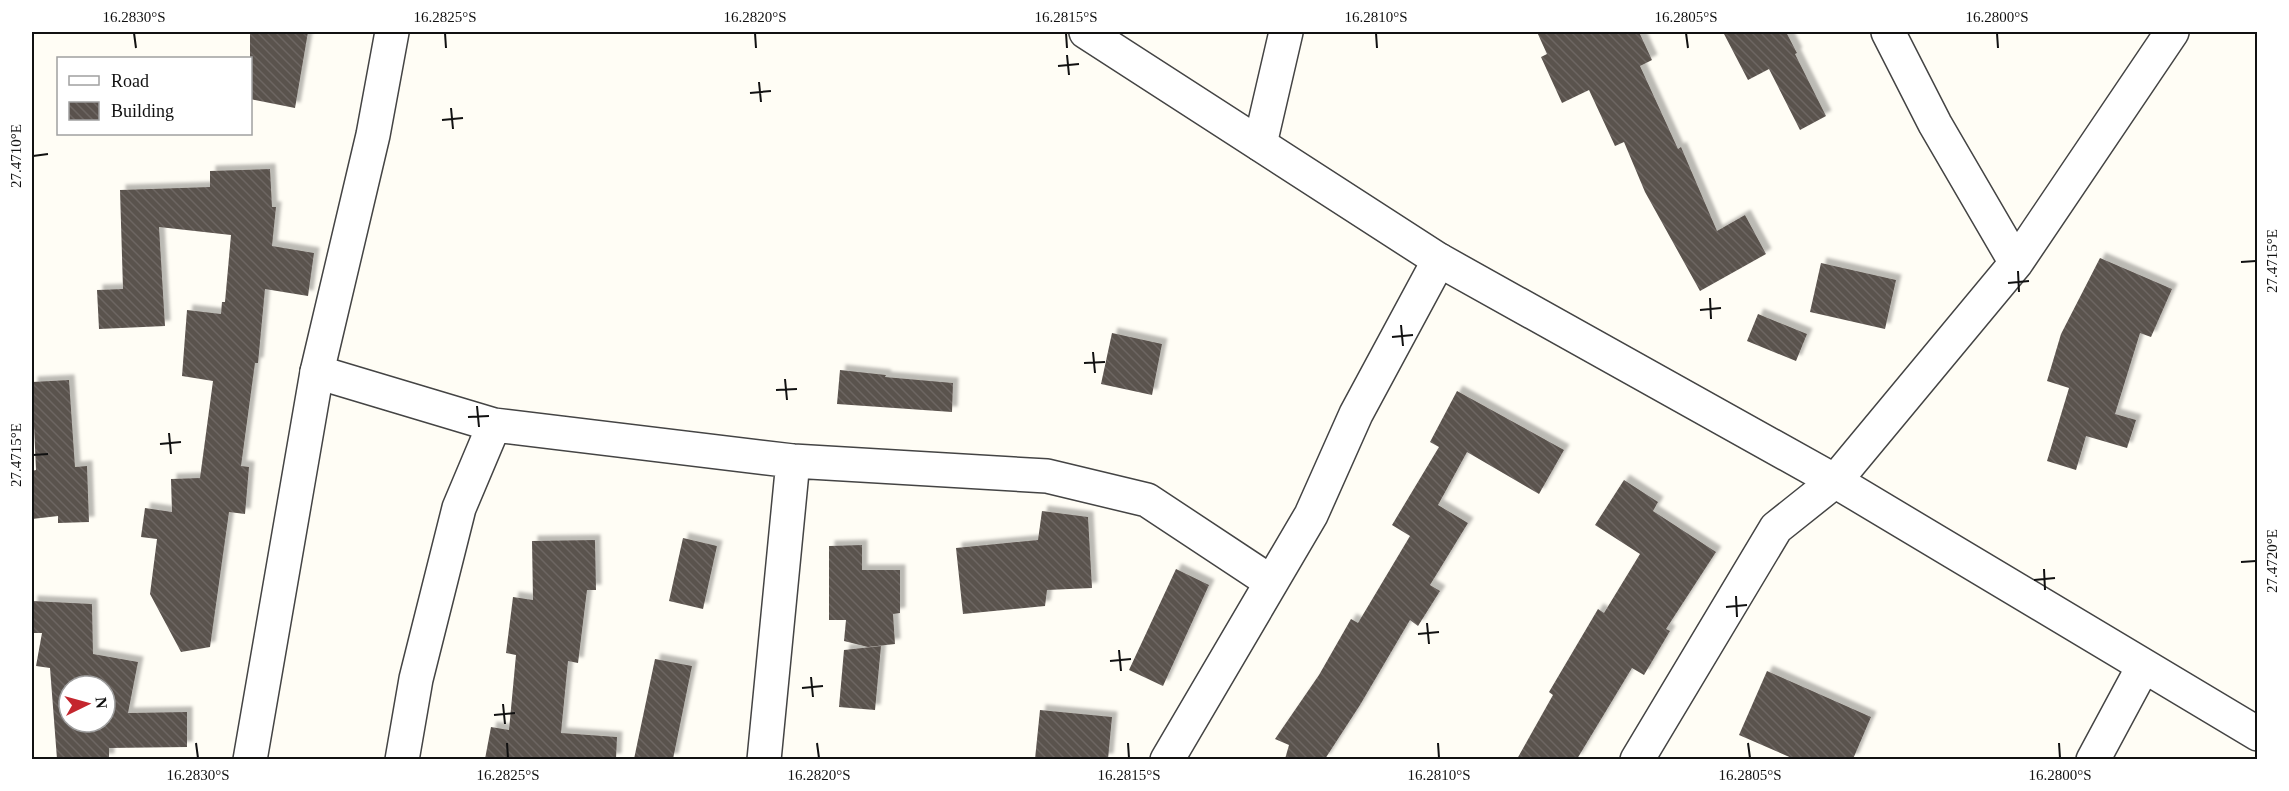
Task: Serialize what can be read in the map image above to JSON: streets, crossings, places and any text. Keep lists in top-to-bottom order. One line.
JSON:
{"legend":["Road","Building"],"north":"right","coordinates":["16.2830°S","16.2825°S","16.2820°S","16.2815°S","16.2810°S","16.2805°S","16.2800°S","27.4710°E","27.4715°E","27.4720°E"]}
